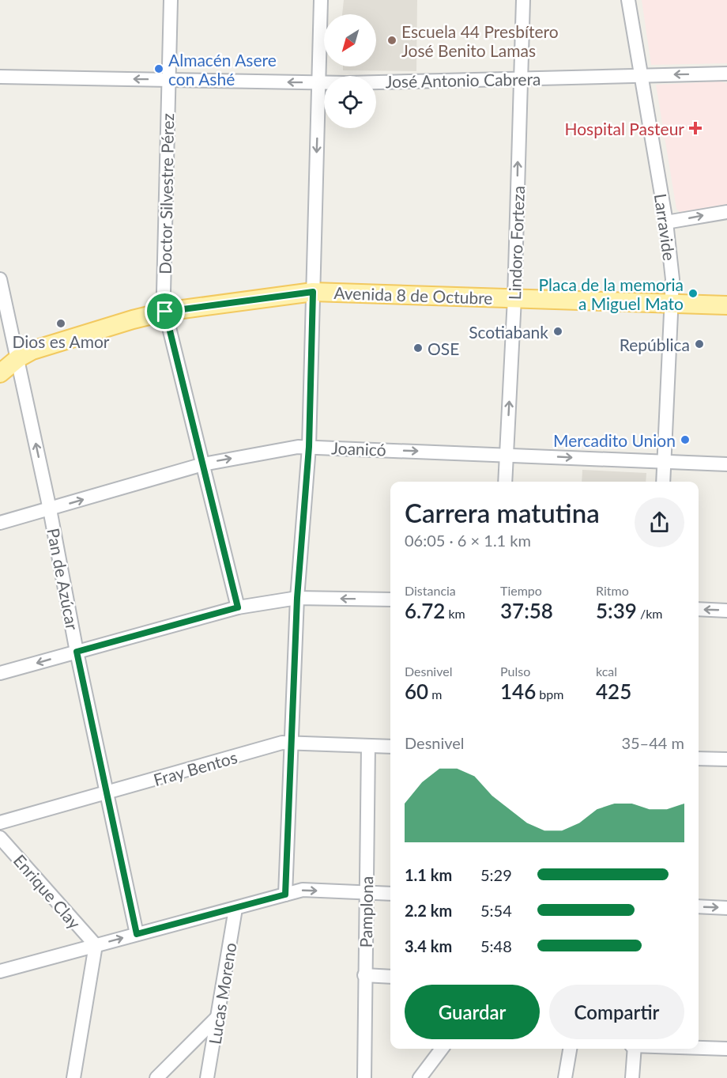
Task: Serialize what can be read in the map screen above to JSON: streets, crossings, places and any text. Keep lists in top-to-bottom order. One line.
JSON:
{"streets":{"main road":["Avenida 8 de Octubre"],"street":["José Antonio Cabrera","Doctor Silvestre Pérez","Larravide","Lindoro Forteza","Joanicó","Pan de Azúcar","Fray Bentos","Enrique Clay","Pamplona","Lucas Moreno"]},"crossings":[["José Antonio Cabrera","Doctor Silvestre Pérez"],["José Antonio Cabrera","Larravide"],["José Antonio Cabrera","Lindoro Forteza"],["Doctor Silvestre Pérez","Avenida 8 de Octubre"],["Doctor Silvestre Pérez","Joanicó"],["Larravide","Avenida 8 de Octubre"],["Larravide","Joanicó"],["Lindoro Forteza","Avenida 8 de Octubre"],["Lindoro Forteza","Joanicó"],["Avenida 8 de Octubre","Pan de Azúcar"],["Joanicó","Pan de Azúcar"],["Pan de Azúcar","Fray Bentos"],["Fray Bentos","Pamplona"]],"one_way":["José Antonio Cabrera","Lindoro Forteza","Joanicó"],"places":{"other":["Escuela 44 Presbítero José Benito Lamas","Almacén Asere con Ashé","Placa de la memoria a Miguel Mato","Dios es Amor","Scotiabank","República","OSE","Mercadito Union"],"health":["Hospital Pasteur"]},"north":"bottom left","page":{"heading":["Carrera matutina","06:05 · 6 × 1.1 km"],"stats":[["Distancia","6.72 km"],["Tiempo","37:58"],["Ritmo","5:39 /km"],["Desnivel","60 m"],["Pulso","146 bpm"],["kcal","425"]],"chart":["Desnivel","35–44 m"],"list":[{"name":"1.1 km","note":"5:29"},{"name":"2.2 km","note":"5:54"},{"name":"3.4 km","note":"5:48"}],"buttons":["Guardar","Compartir"]}}
